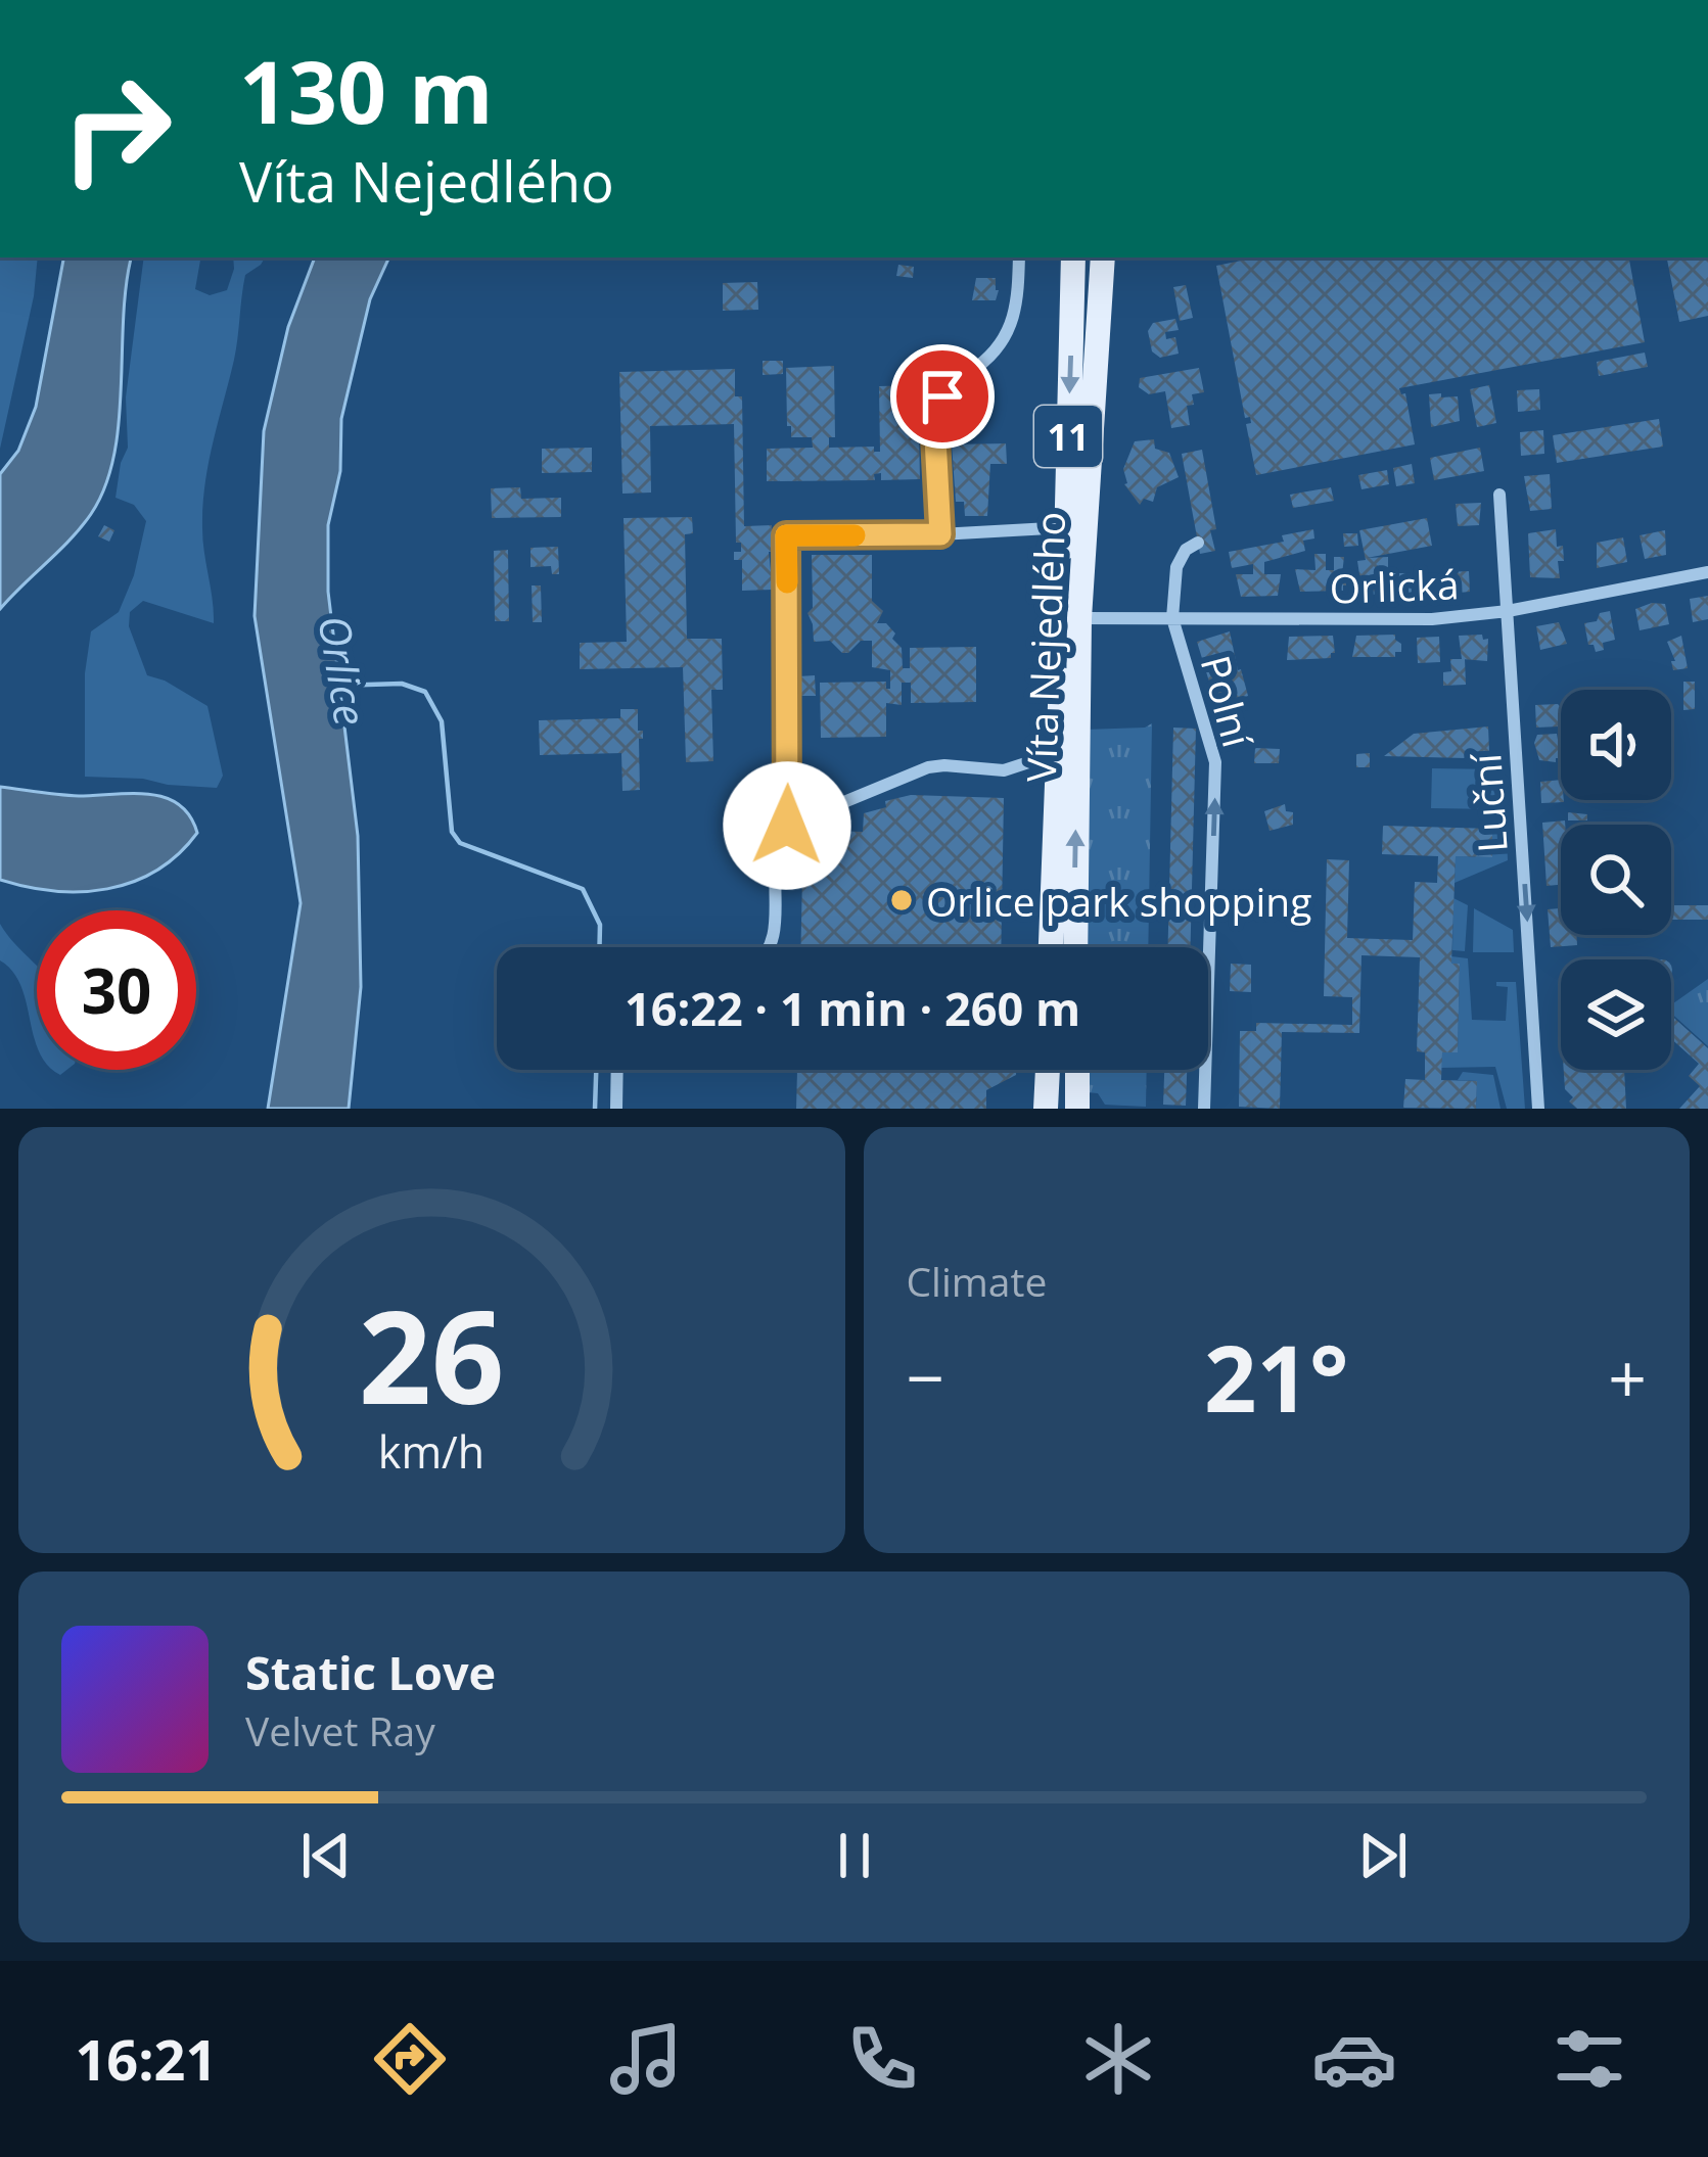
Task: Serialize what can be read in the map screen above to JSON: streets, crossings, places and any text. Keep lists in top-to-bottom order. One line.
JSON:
{"streets":{"main road":["11","Víta Nejedlého"],"street":["Orlická","Polní","Luční"]},"crossings":[["Orlická","Víta Nejedlého"],["Orlická","Polní"],["Orlická","Luční"]],"one_way":["Polní","Luční"],"water":["Orlice"],"places":["Orlice park shopping"],"page":{"turn":["130 m","Víta Nejedlého"],"limit":"30","trip":"16:22 · 1 min · 260 m","tile":"Climate","heat":["−","21°","+"],"song":["Static Love","Velvet Ray"],"tabs":"16:21","gauge":["26","km/h"]}}
